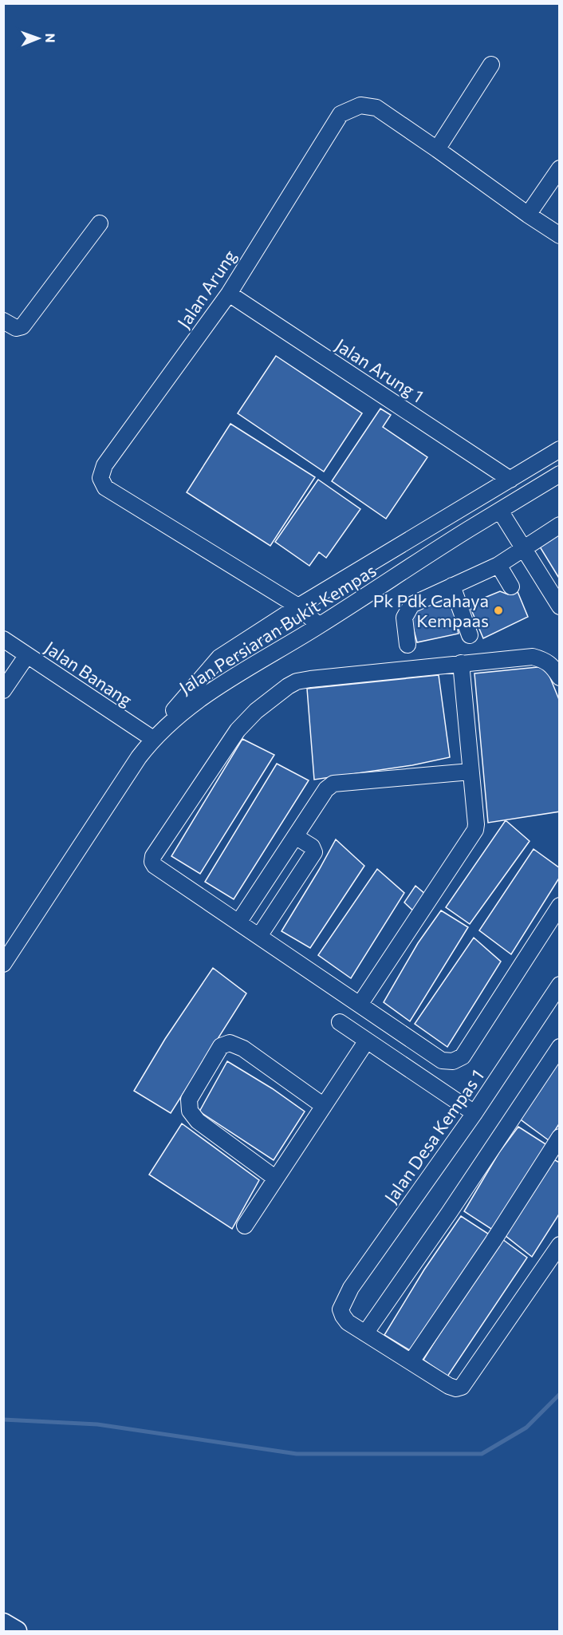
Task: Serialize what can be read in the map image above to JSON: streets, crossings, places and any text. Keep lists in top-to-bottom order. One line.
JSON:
{"streets":{"street":["Jalan Arung","Jalan Arung 1","Jalan Persiaran Bukit Kempas","Jalan Banang","Jalan Desa Kempas 1"]},"crossings":[["Jalan Arung","Jalan Arung 1"],["Jalan Arung","Jalan Persiaran Bukit Kempas"],["Jalan Persiaran Bukit Kempas","Jalan Banang"]],"places":["Pk Pdk Cahaya Kempaas"],"north":"right"}
